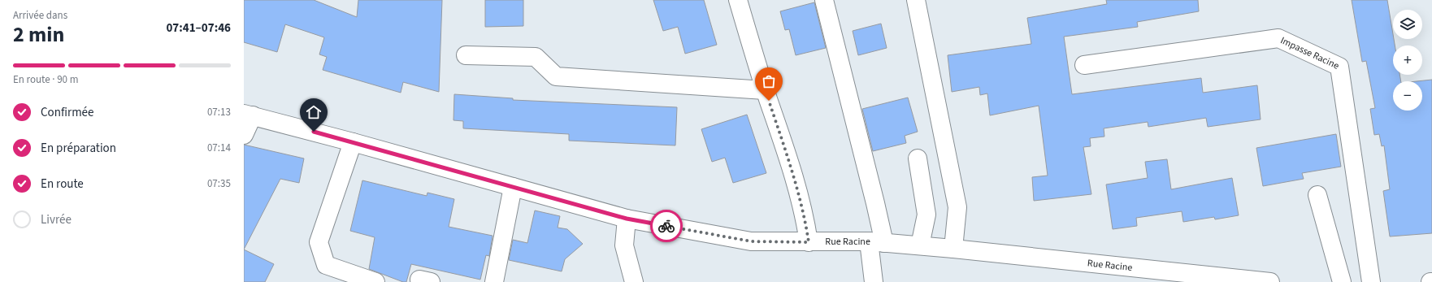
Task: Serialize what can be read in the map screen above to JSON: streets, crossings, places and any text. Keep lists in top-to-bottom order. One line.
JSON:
{"streets":{"street":["Impasse Racine","Rue Racine"]},"page":{"heading":["2 min","Arrivée dans","07:41–07:46"],"map_buttons":["+","−"],"bar":"En route · 90 m","list":[["Confirmée","07:13"],["En préparation","07:14"],["En route","07:35"],"Livrée"]}}
